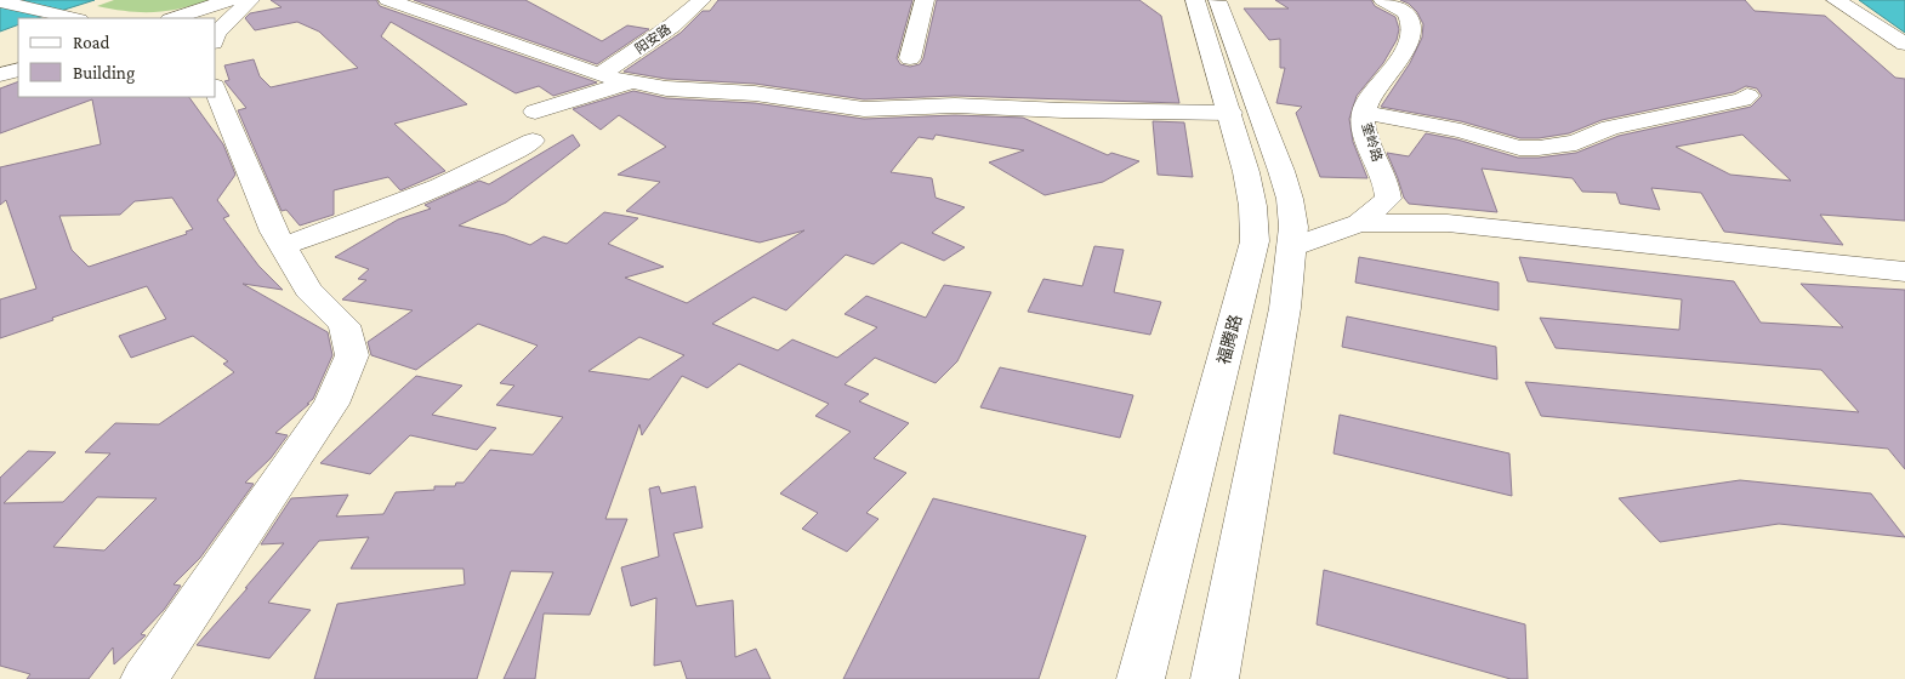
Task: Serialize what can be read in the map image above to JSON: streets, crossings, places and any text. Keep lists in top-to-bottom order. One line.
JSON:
{"streets":{"street":["阳安路","奎岭路","福腾路"]},"legend":["Road","Building"]}
